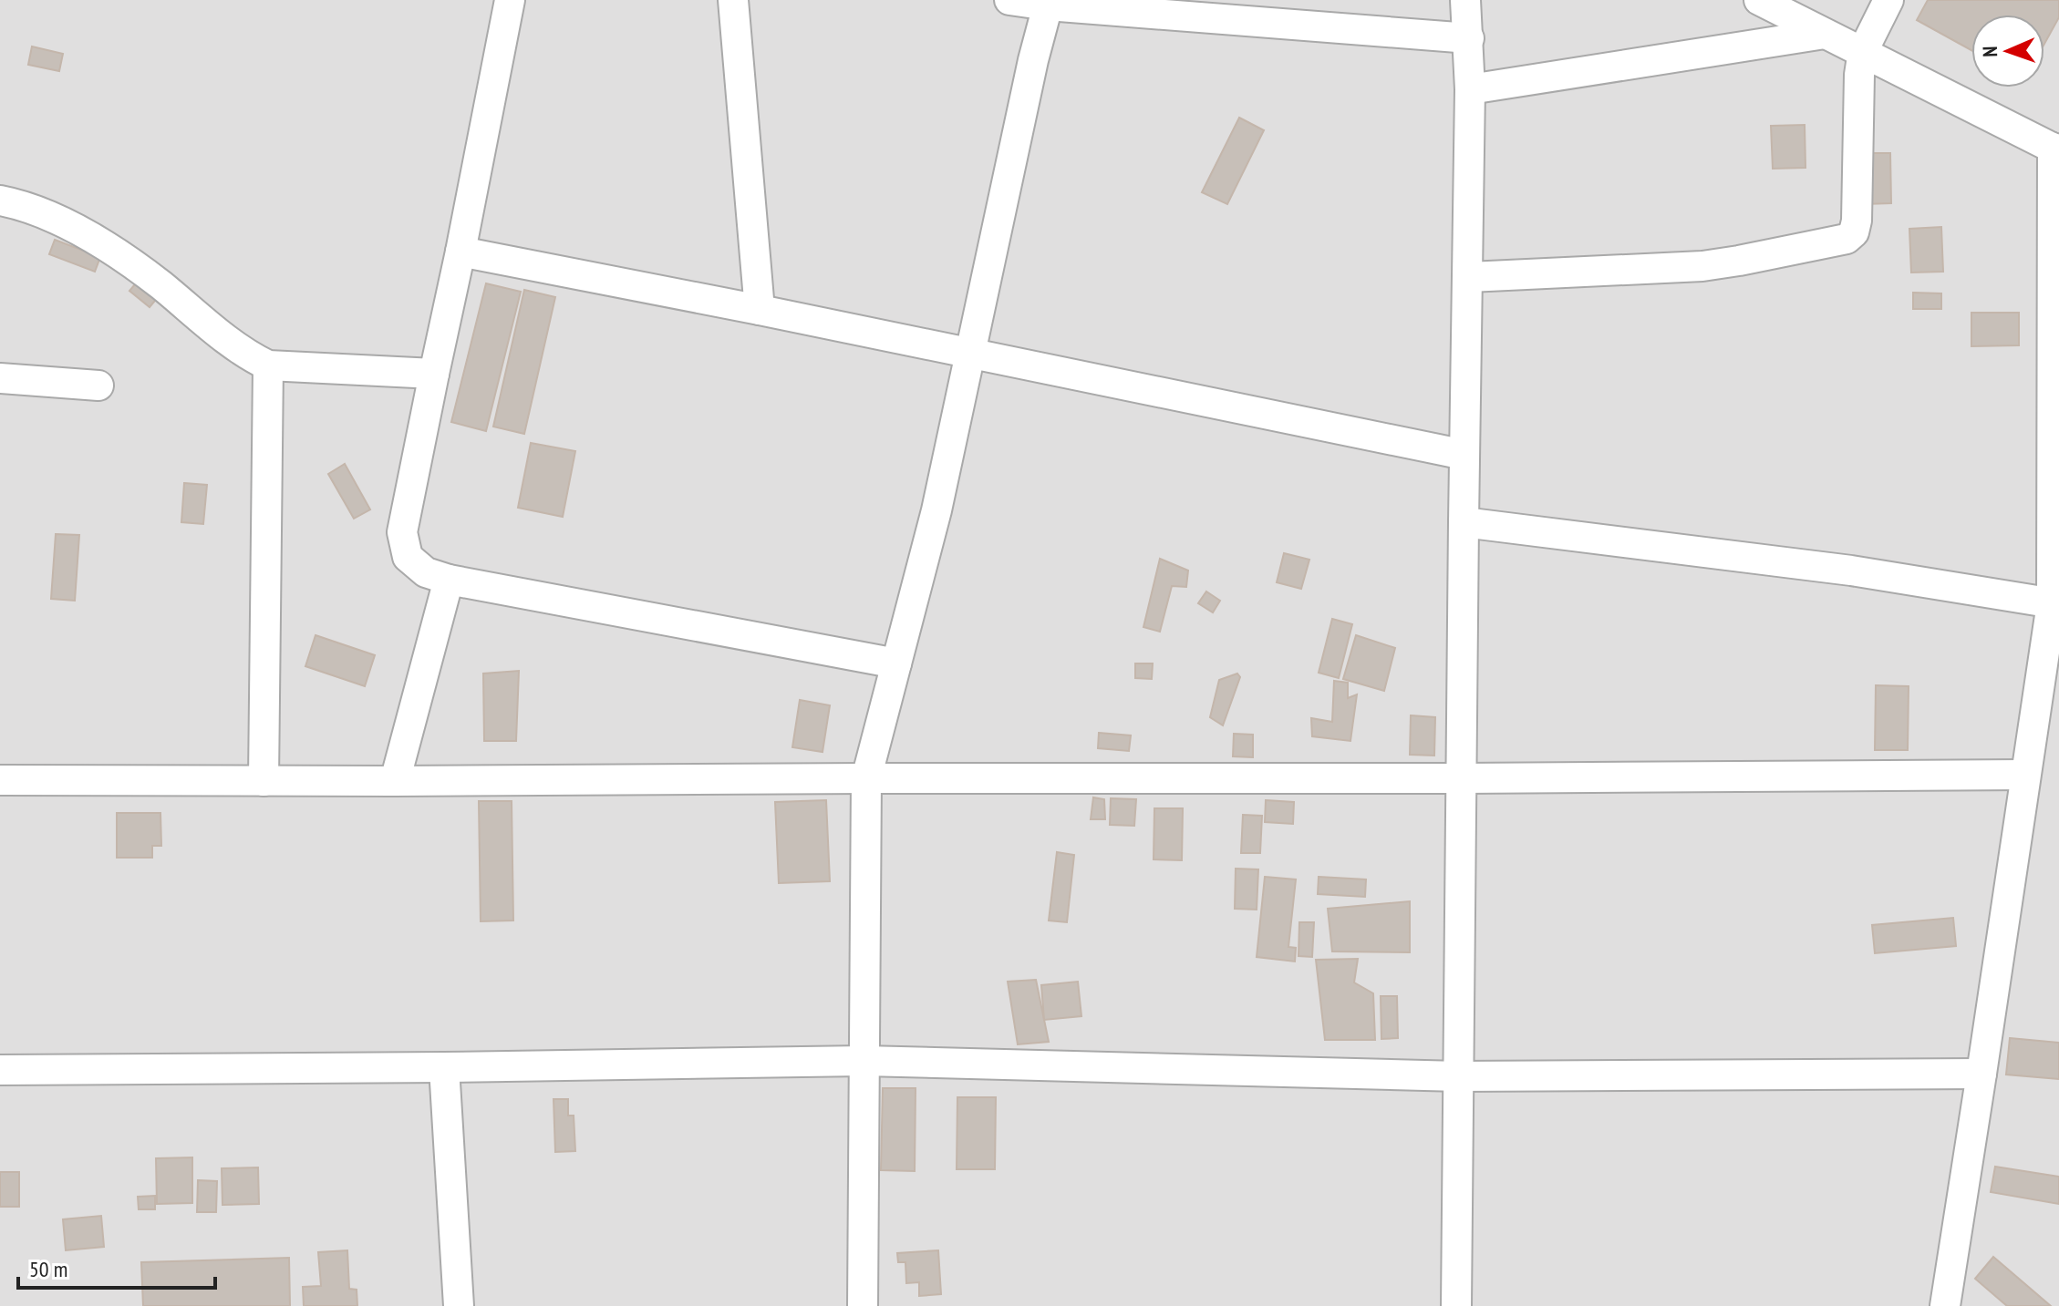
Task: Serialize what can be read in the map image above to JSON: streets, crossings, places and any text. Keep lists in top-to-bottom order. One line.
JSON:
{"scale_bar":"50 m","north":"left"}
